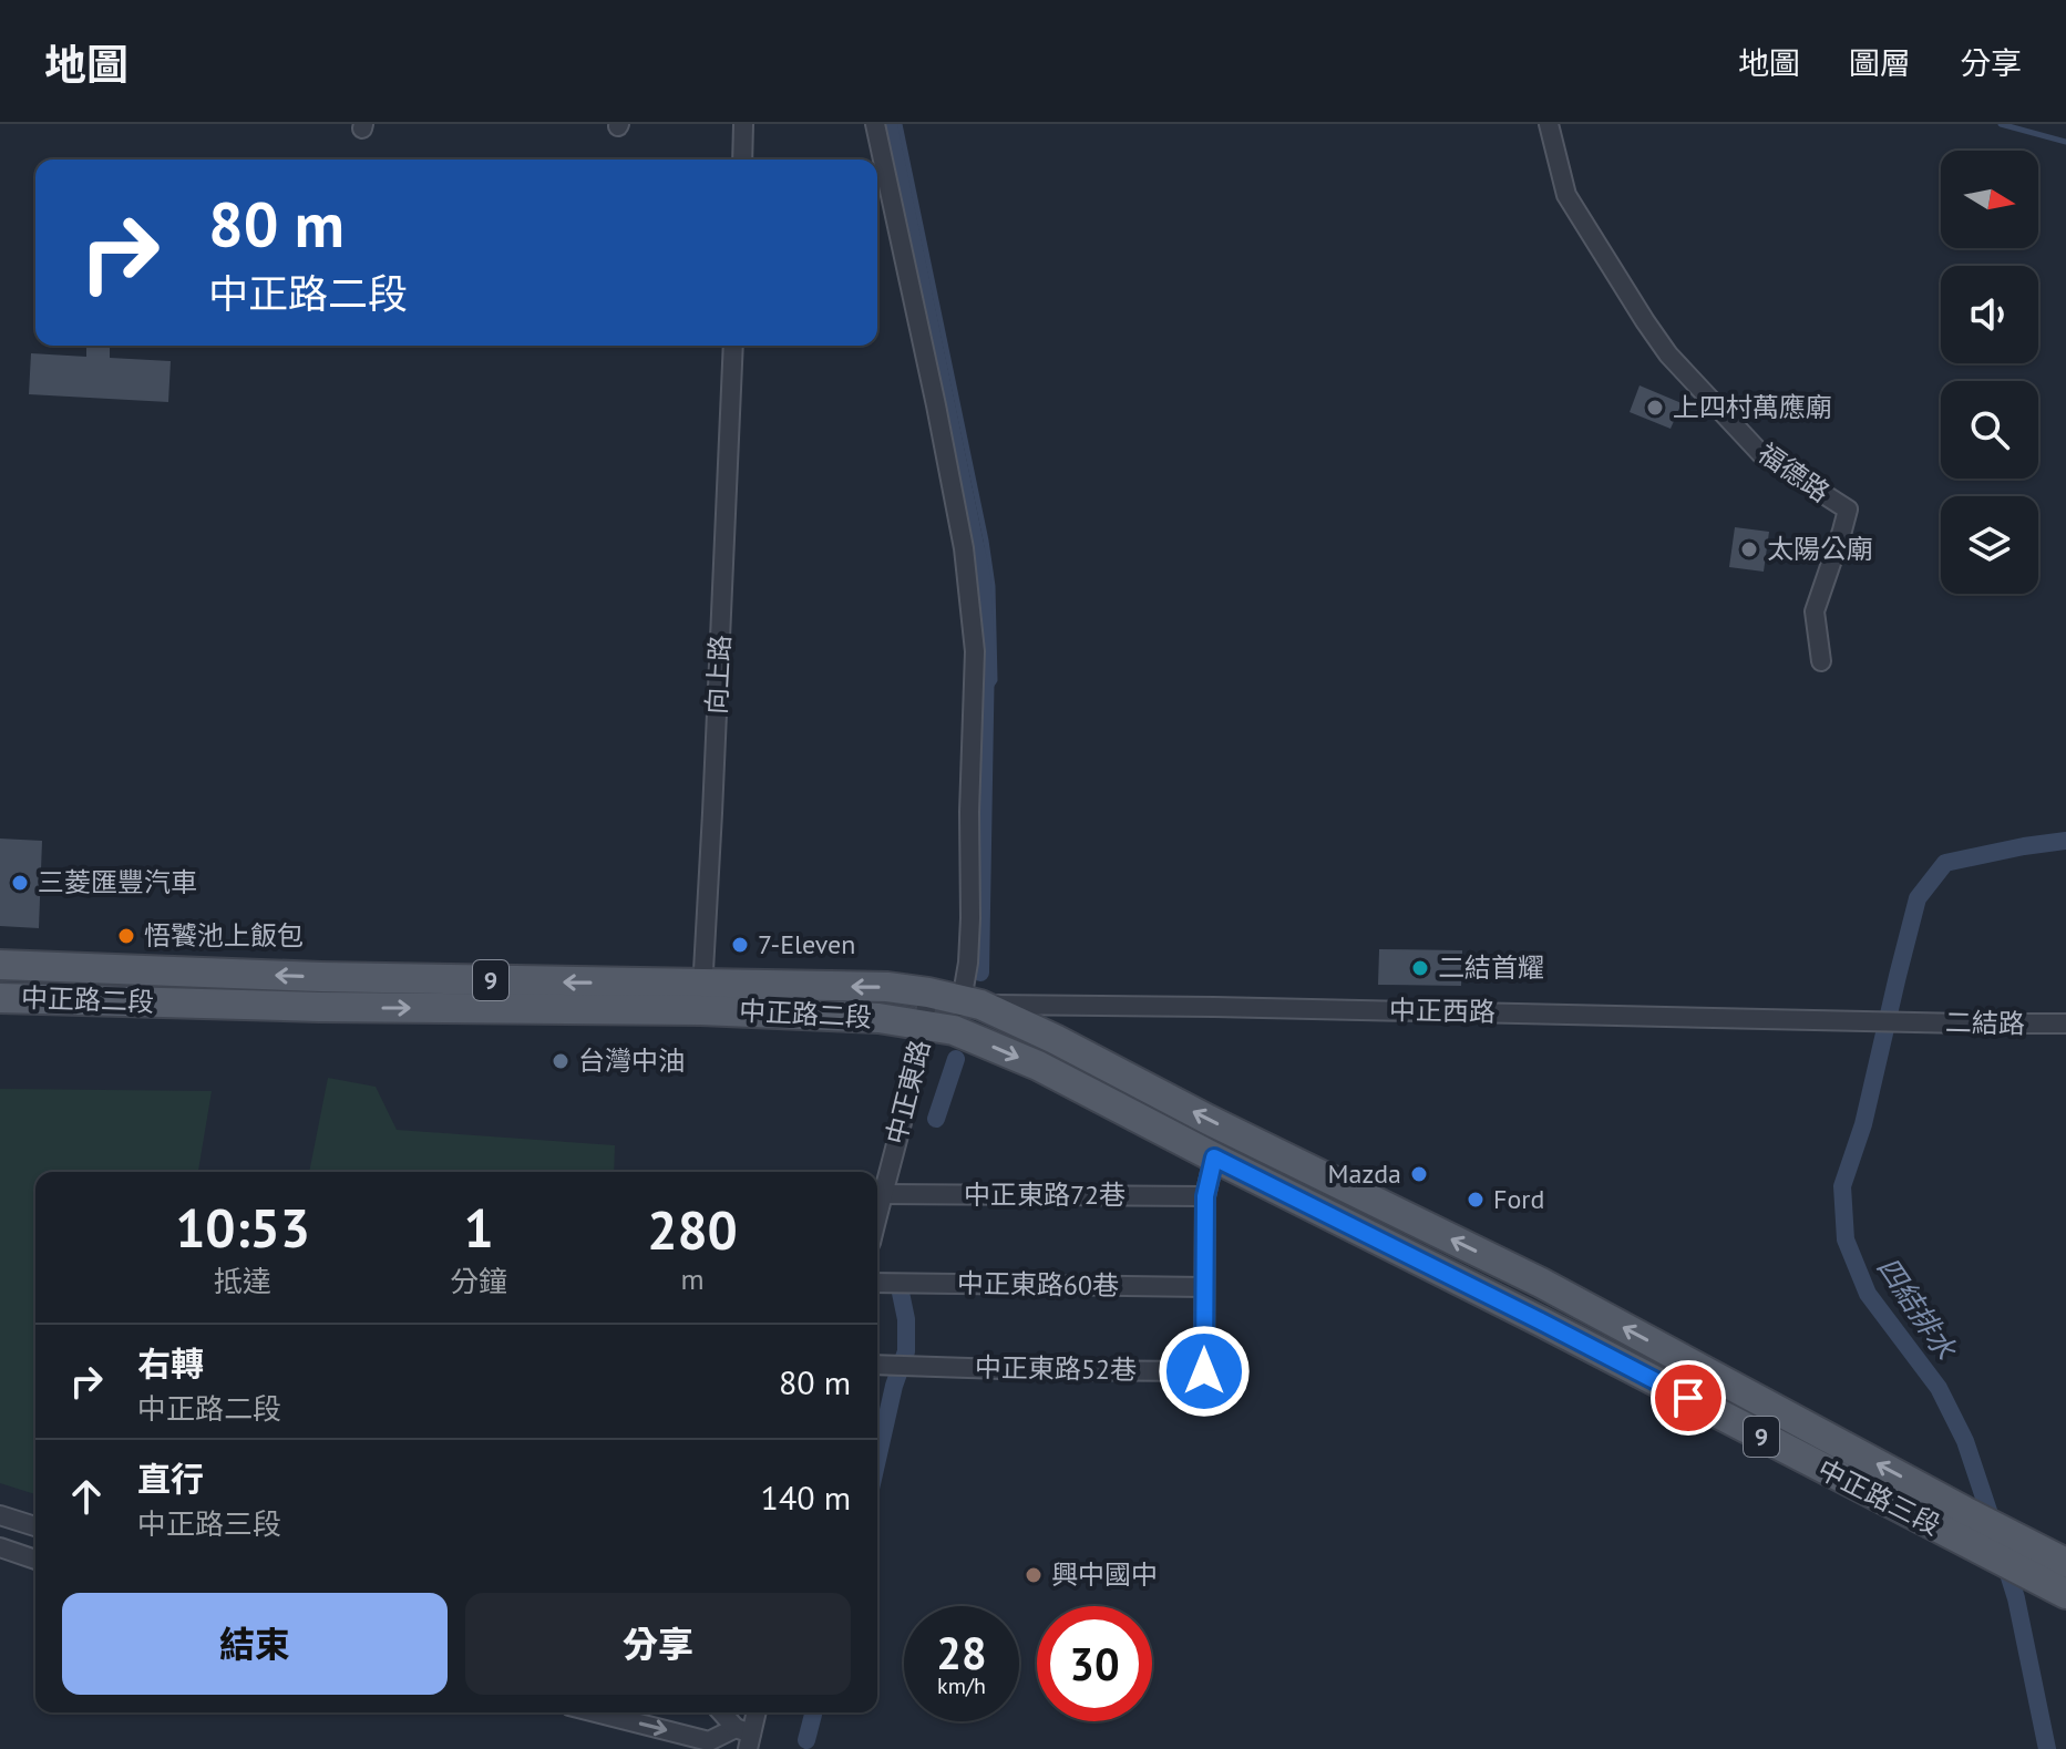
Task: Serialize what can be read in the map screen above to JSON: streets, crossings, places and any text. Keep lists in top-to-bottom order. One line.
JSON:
{"streets":{"main road":["9","中正路二段","中正路三段"],"street":["福德路","向上路","中正西路","二結路","中正東路","中正東路72巷","中正東路60巷","中正東路52巷"]},"crossings":[["向上路","中正路二段"],["中正路二段","中正西路"],["中正路二段","中正東路"],["中正路二段","中正路三段"],["中正西路","二結路"],["中正西路","中正東路"],["中正東路","中正東路72巷"],["中正東路60巷","中正東路52巷"]],"water":["四結排水"],"places":["上四村萬應廟","太陽公廟","三菱匯豐汽車","悟饕池上飯包","7-Eleven","二結首耀","台灣中油","Mazda","Ford","興中國中"],"north":"right","page":{"header":"地圖","nav":["地圖","圖層","分享"],"turn":["80 m","中正路二段"],"eta":["10:53","抵達","1","分鐘","280","m"],"list":[{"name":"右轉","note":"中正路二段","value":"80 m"},{"name":"直行","note":"中正路三段","value":"140 m"}],"buttons":["結束","分享"],"speed":"28 km/h","limit":"30"}}
